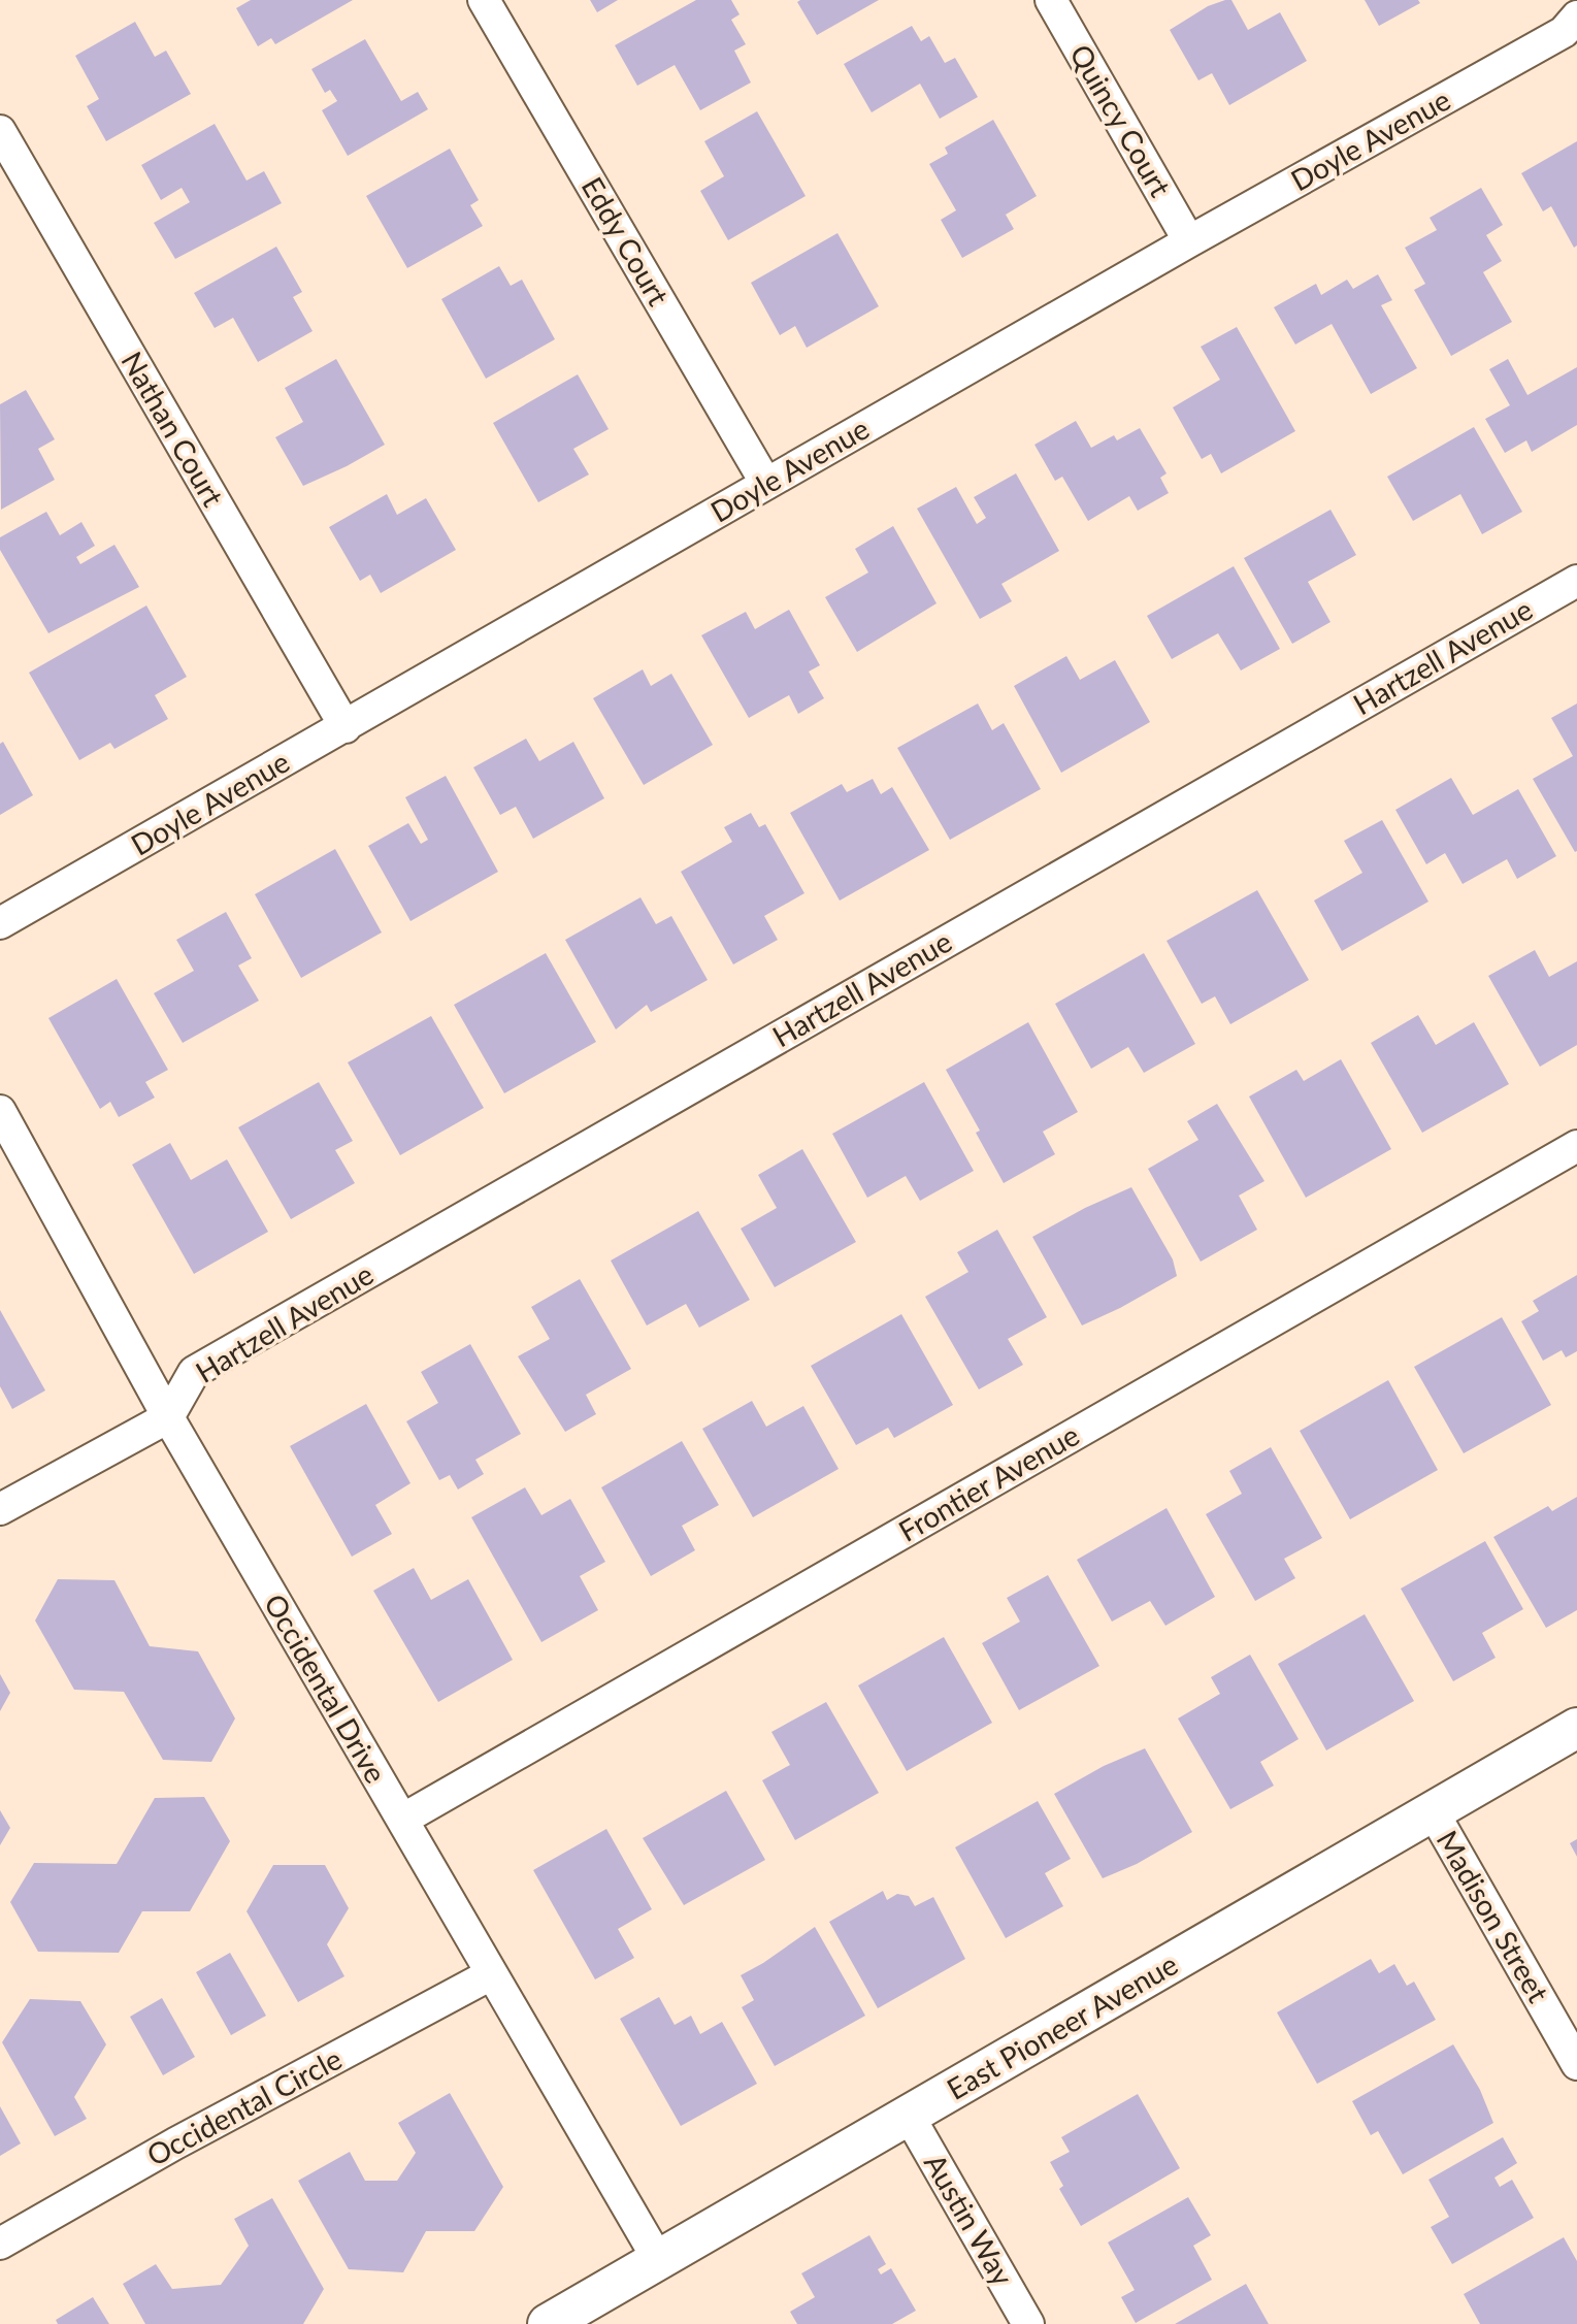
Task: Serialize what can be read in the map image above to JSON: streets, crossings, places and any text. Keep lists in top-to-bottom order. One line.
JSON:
{"streets":{"street":["Quincy Court","Doyle Avenue","Eddy Court","Nathan Court","Hartzell Avenue","Frontier Avenue","Occidental Drive","Madison Street","East Pioneer Avenue","Occidental Circle","Austin Way"]},"crossings":[["Quincy Court","Doyle Avenue"],["Doyle Avenue","Eddy Court"],["Doyle Avenue","Nathan Court"],["Hartzell Avenue","Occidental Drive"],["Frontier Avenue","Occidental Drive"],["Occidental Drive","East Pioneer Avenue"],["Occidental Drive","Occidental Circle"],["Madison Street","East Pioneer Avenue"],["East Pioneer Avenue","Austin Way"]]}
